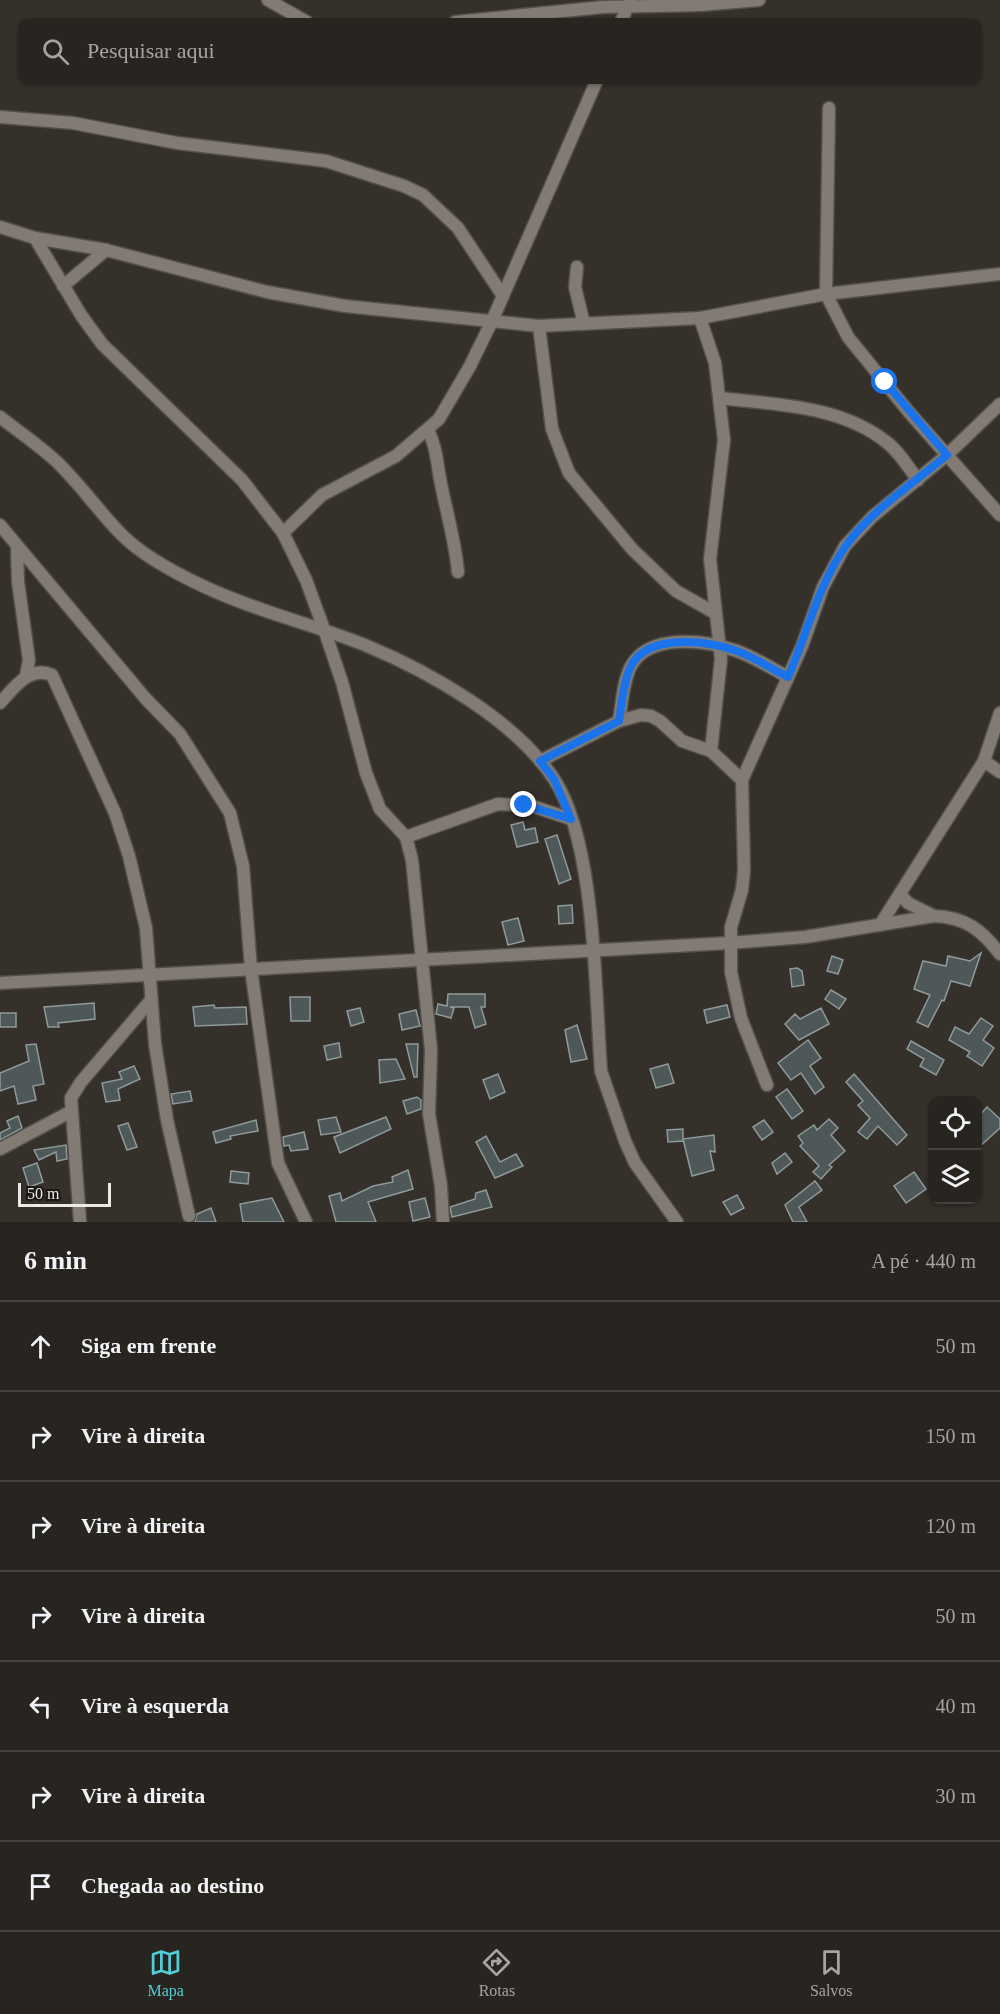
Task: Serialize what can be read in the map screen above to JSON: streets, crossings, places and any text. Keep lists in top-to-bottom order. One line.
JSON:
{"scale_bar":"50 m","page":{"search":"Pesquisar aqui","scale":"50 m","heading":["6 min","A pé · 440 m"],"list":[["Siga em frente","50 m"],["Vire à direita","150 m"],["Vire à direita","120 m"],["Vire à direita","50 m"],["Vire à esquerda","40 m"],["Vire à direita","30 m"],"Chegada ao destino"],"nav":["Mapa","Rotas","Salvos"]}}
